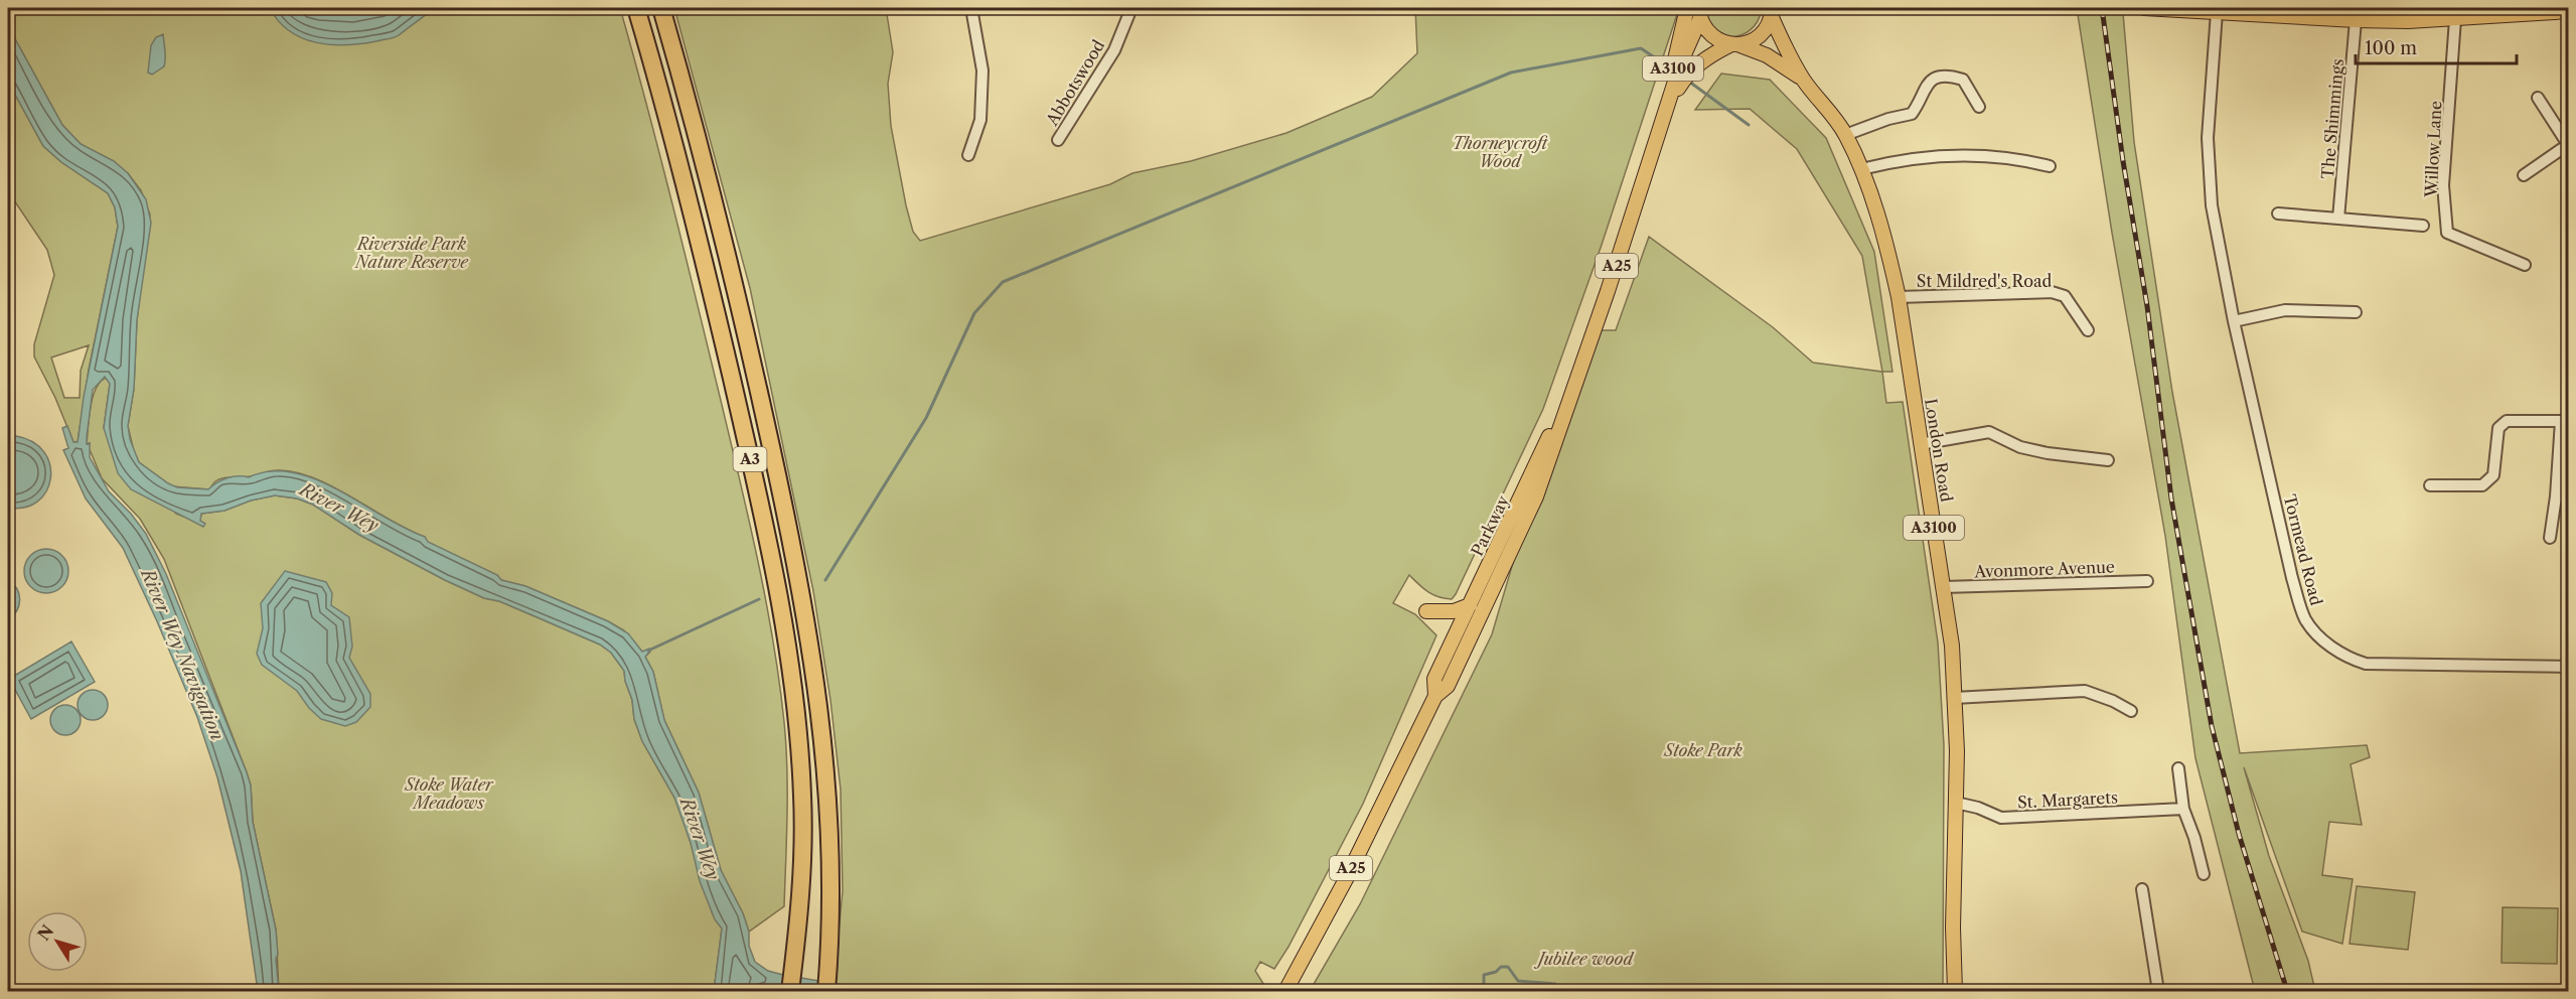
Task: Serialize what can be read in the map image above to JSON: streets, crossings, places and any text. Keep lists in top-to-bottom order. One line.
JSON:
{"streets":{"highway":["A3"],"main road":["A3100","A25","London Road","Parkway"],"street":["Abbotswood","The Shimmings","Willow Lane","St Mildred's Road","Tormead Road","Avonmore Avenue","St. Margarets"]},"crossings":[["A3100","A25"],["A3100","Parkway"],["A25","London Road"],["A25","Parkway"],["St Mildred's Road","London Road"],["London Road","Avonmore Avenue"],["London Road","St. Margarets"]],"water":["River Wey","River Wey Navigation"],"parks":["Thorneycroft Wood","Riverside Park Nature Reserve","Stoke Park","Stoke Water Meadows","Jubilee wood"],"scale_bar":"100 m","north":"top left"}
